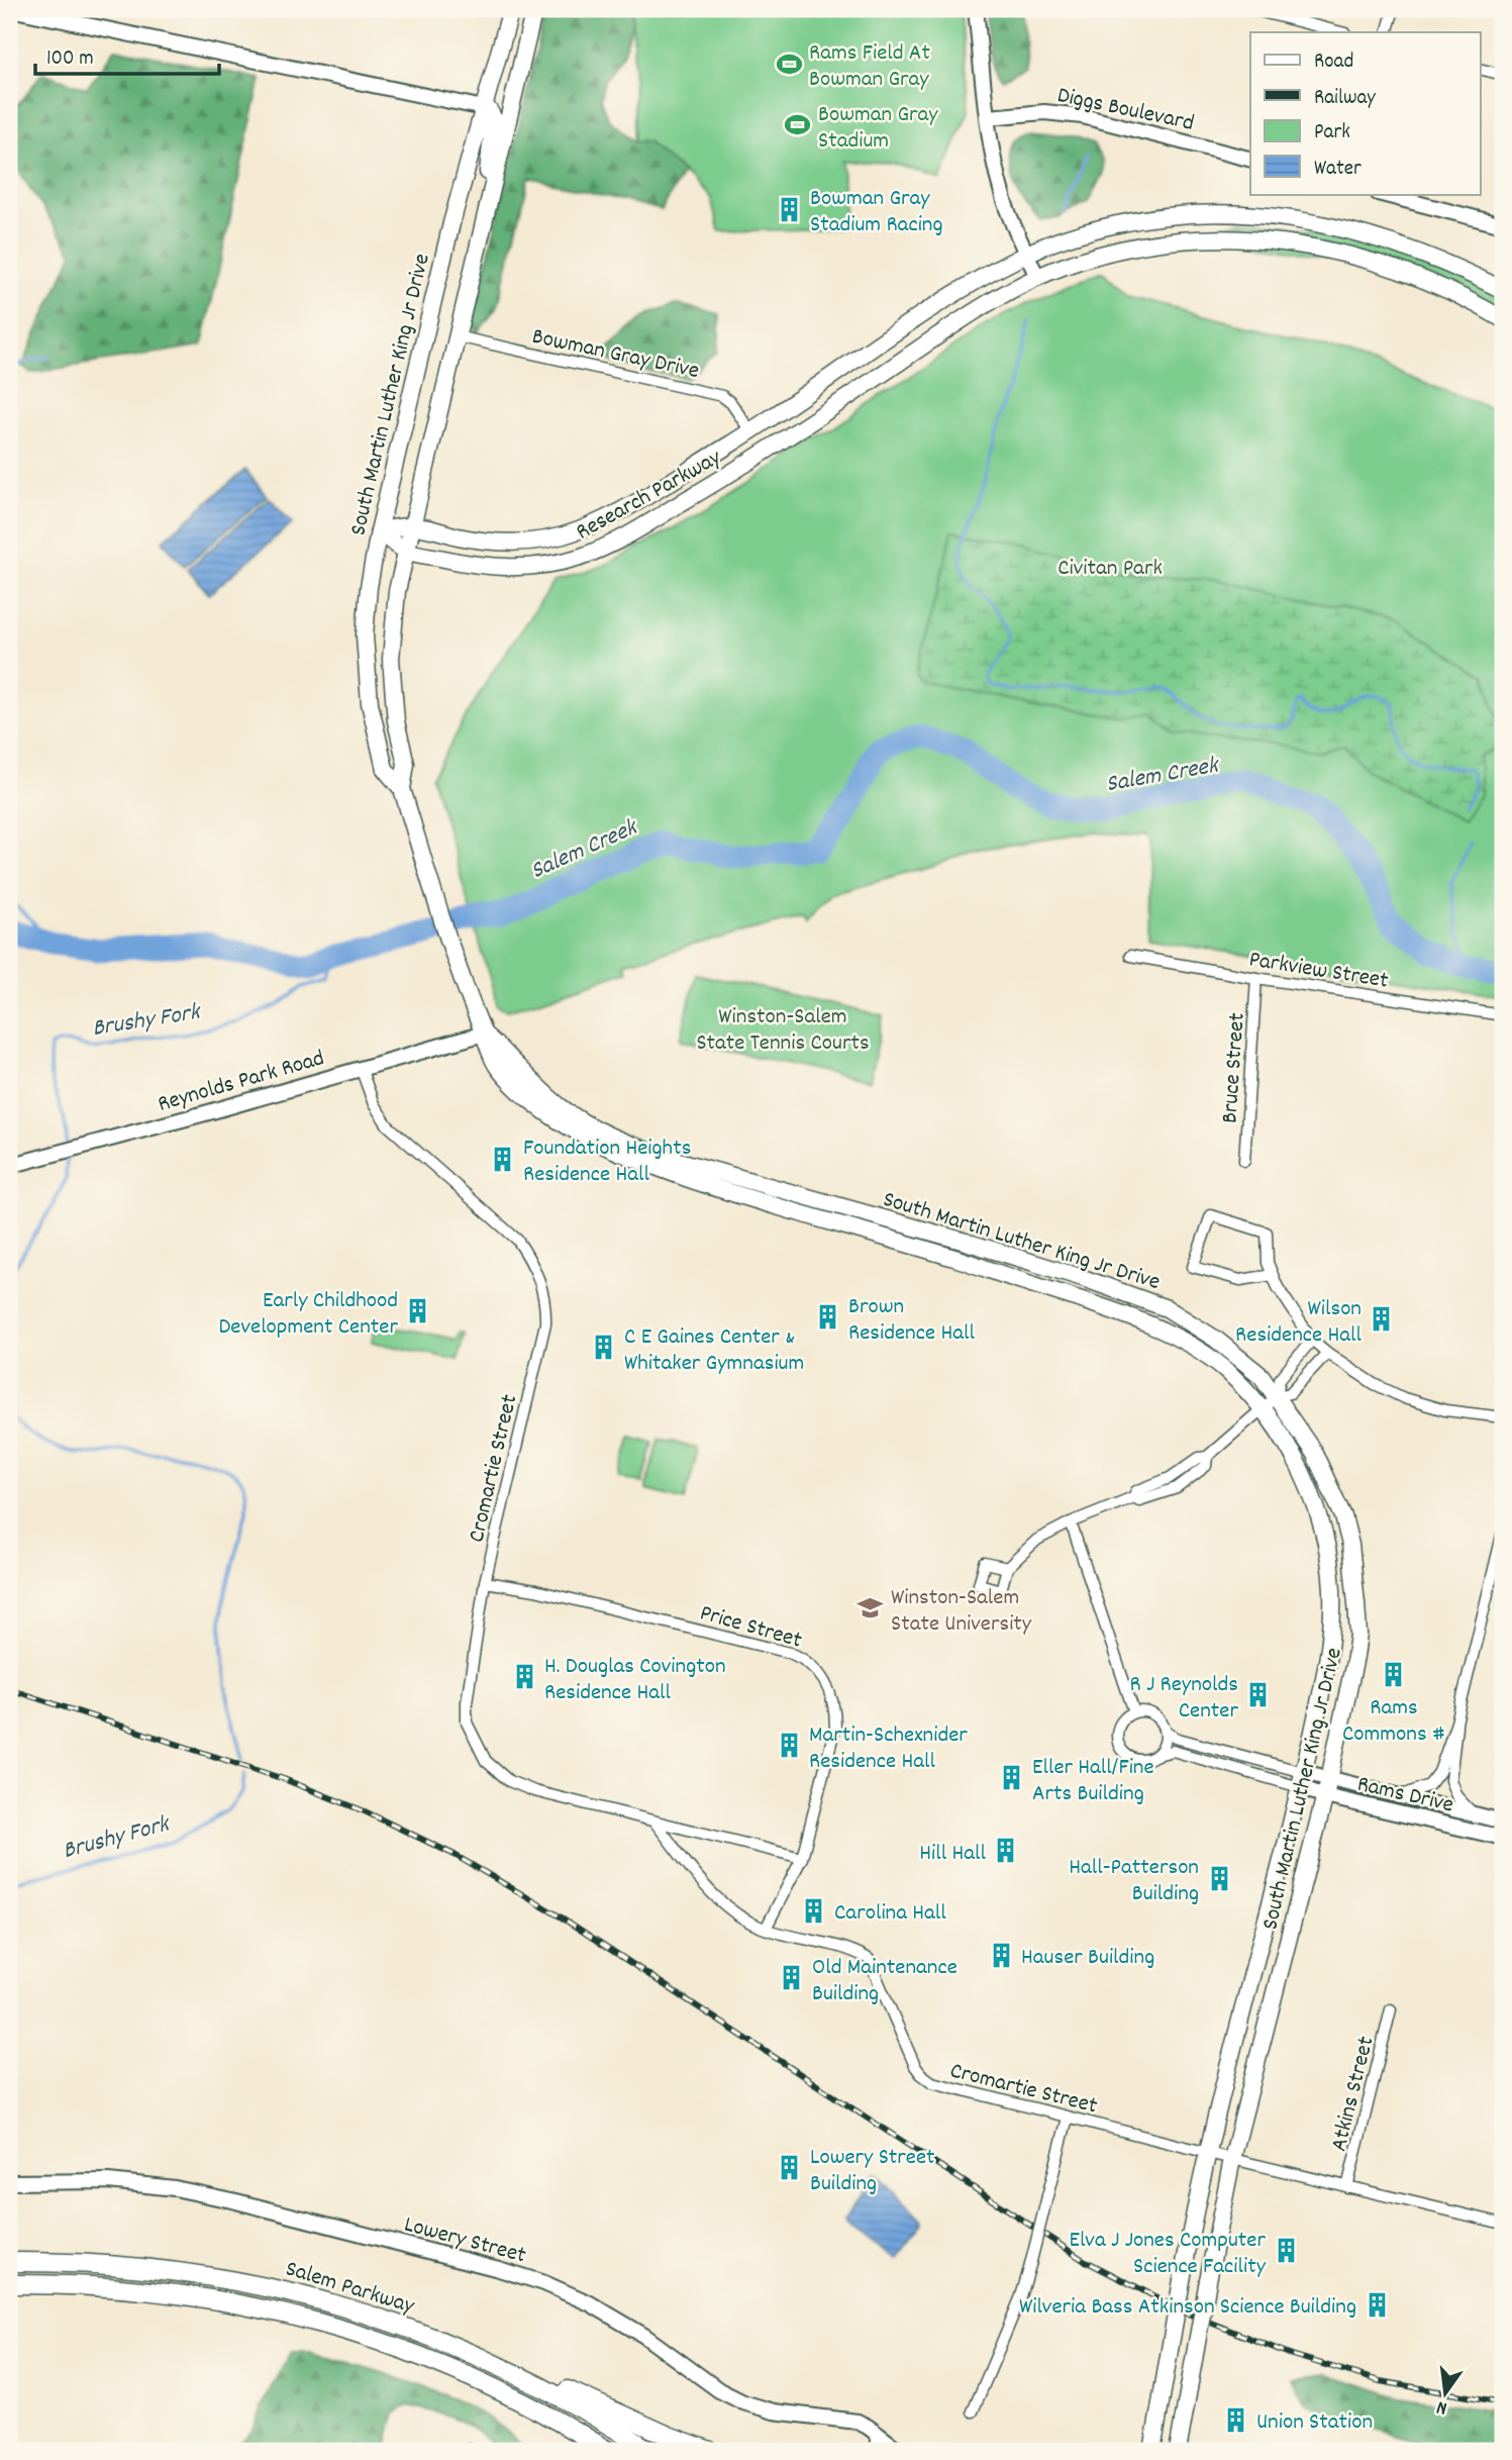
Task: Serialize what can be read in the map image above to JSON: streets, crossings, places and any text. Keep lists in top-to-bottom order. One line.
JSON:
{"streets":{"highway":["Salem Parkway"],"main road":["South Martin Luther King Jr Drive","Research Parkway"],"street":["Diggs Boulevard","Bowman Gray Drive","Parkview Street","Bruce Street","Reynolds Park Road","Cromartie Street","Price Street","Rams Drive","Atkins Street","Lowery Street"]},"crossings":[["Bowman Gray Drive","South Martin Luther King Jr Drive"],["Bowman Gray Drive","Research Parkway"],["South Martin Luther King Jr Drive","Research Parkway"],["South Martin Luther King Jr Drive","Reynolds Park Road"],["South Martin Luther King Jr Drive","Cromartie Street"],["South Martin Luther King Jr Drive","Rams Drive"],["Parkview Street","Bruce Street"],["Reynolds Park Road","Cromartie Street"],["Cromartie Street","Price Street"],["Cromartie Street","Atkins Street"]],"water":["Salem Creek","Brushy Fork"],"parks":["Civitan Park","Winston-Salem State Tennis Courts"],"places":{"sports":["Rams Field At Bowman Gray","Bowman Gray Stadium"],"building":["Bowman Gray Stadium Racing","Foundation Heights Residence Hall","Early Childhood Development Center","Brown Residence Hall","Wilson Residence Hall","C E Gaines Center & Whitaker Gymnasium","Rams Commons #","H. Douglas Covington Residence Hall","R J Reynolds Center","Martin-Schexnider Residence Hall","Eller Hall/Fine Arts Building","Hill Hall","Hall-Patterson Building","Carolina Hall","Hauser Building","Old Maintenance Building","Lowery Street Building","Elva J Jones Computer Science Facility","Wilveria Bass Atkinson Science Building","Union Station"],"school or university":["Winston-Salem State University"]},"legend":["Road","Railway","Park","Water"],"scale_bar":"100 m","north":"bottom"}
